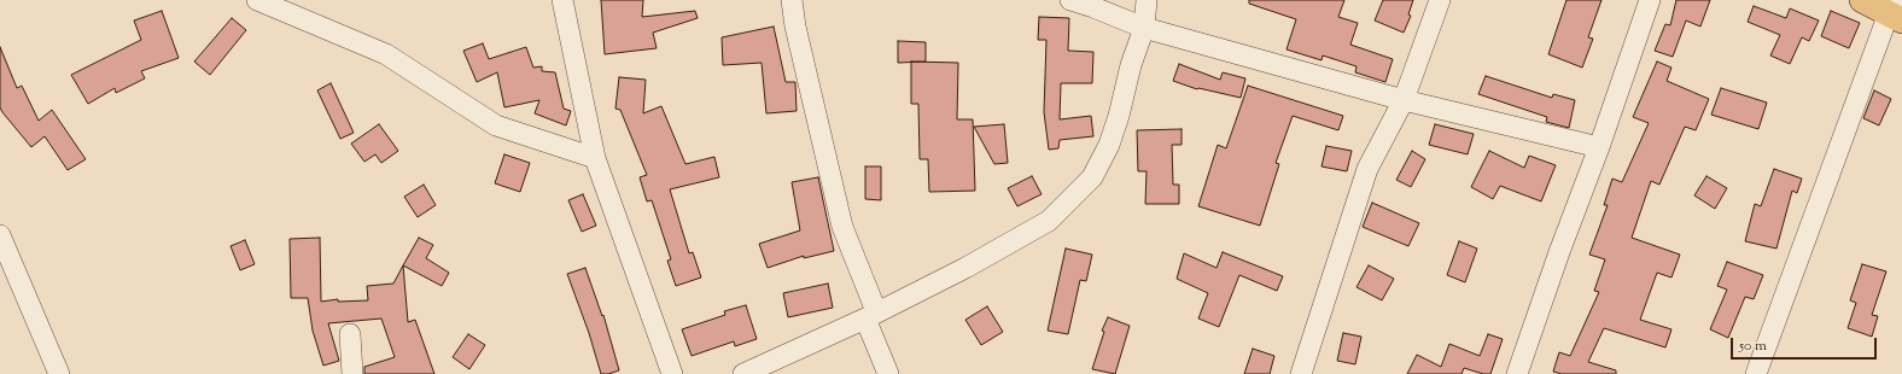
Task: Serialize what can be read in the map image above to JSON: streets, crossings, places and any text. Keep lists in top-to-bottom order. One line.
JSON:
{"scale_bar":"50 m"}
